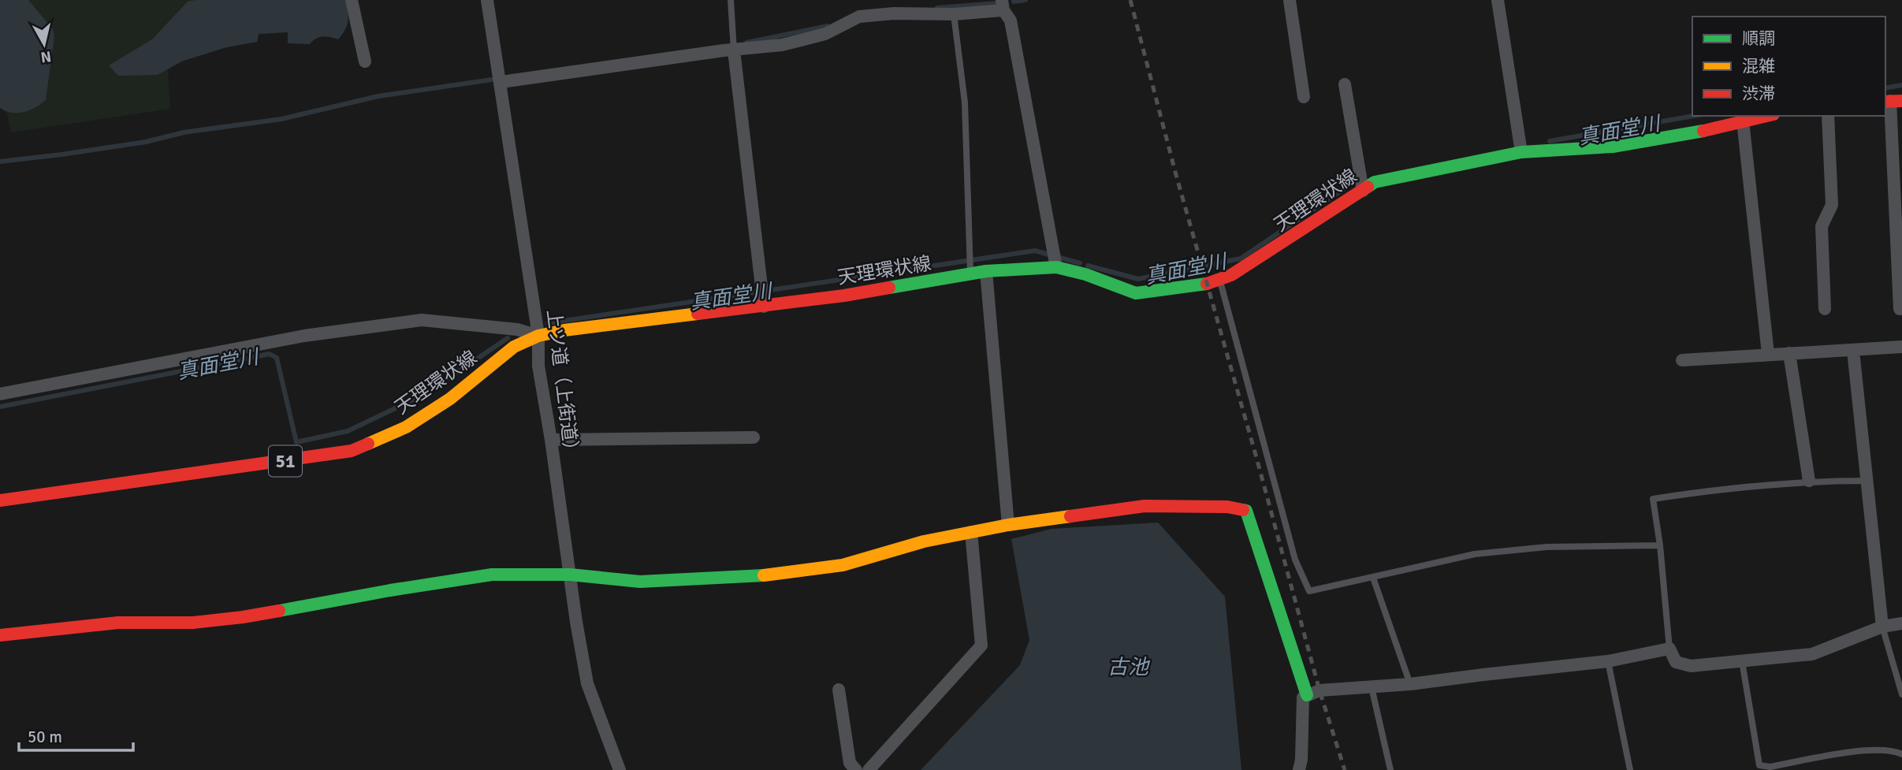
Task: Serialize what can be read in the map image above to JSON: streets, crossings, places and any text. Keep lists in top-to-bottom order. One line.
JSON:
{"streets":{"main road":["天理環状線","51"],"street":["上ツ道（上街道）"]},"crossings":[["天理環状線","上ツ道（上街道）"]],"water":["真面堂川","古池"],"legend":["順調","混雑","渋滞"],"scale_bar":"50 m","north":"bottom"}
